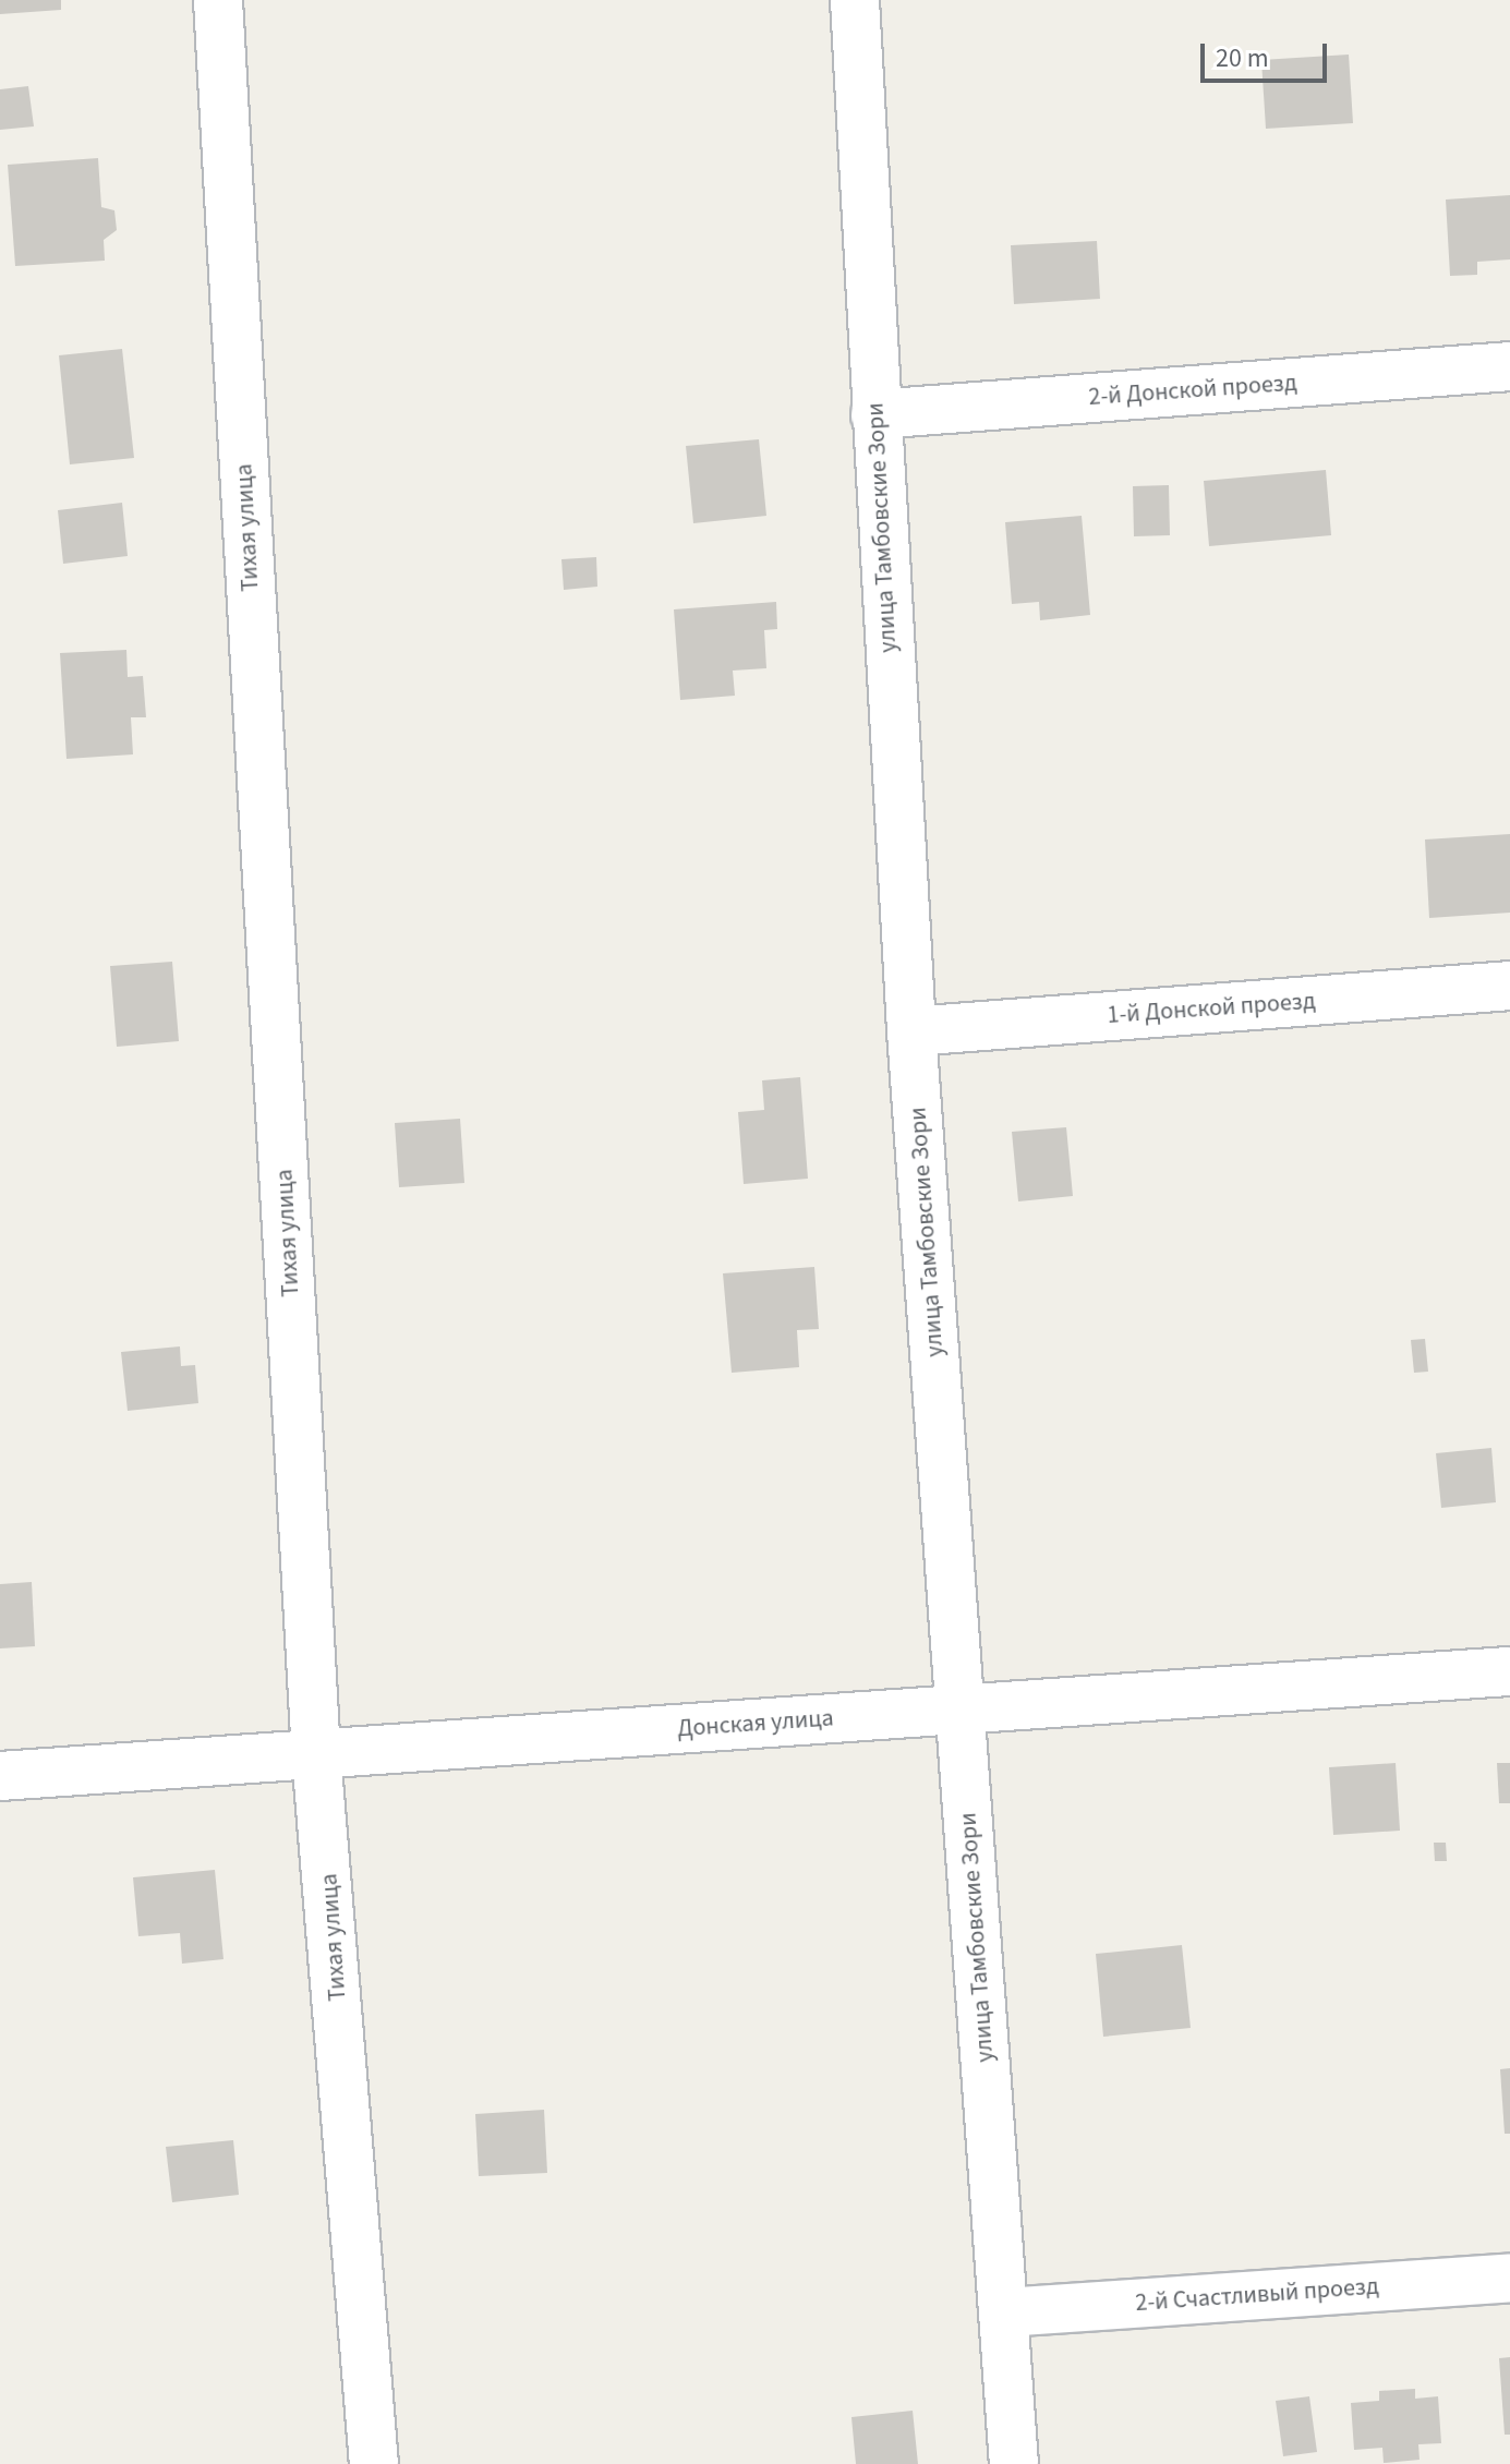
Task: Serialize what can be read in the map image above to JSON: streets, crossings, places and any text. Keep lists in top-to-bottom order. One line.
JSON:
{"streets":{"street":["2-й Донской проезд","Тихая улица","улица Тамбовские Зори","1-й Донской проезд","Донская улица","2-й Счастливый проезд"]},"crossings":[["2-й Донской проезд","улица Тамбовские Зори"],["Тихая улица","Донская улица"],["улица Тамбовские Зори","1-й Донской проезд"],["улица Тамбовские Зори","Донская улица"],["улица Тамбовские Зори","2-й Счастливый проезд"]],"scale_bar":"20 m"}
